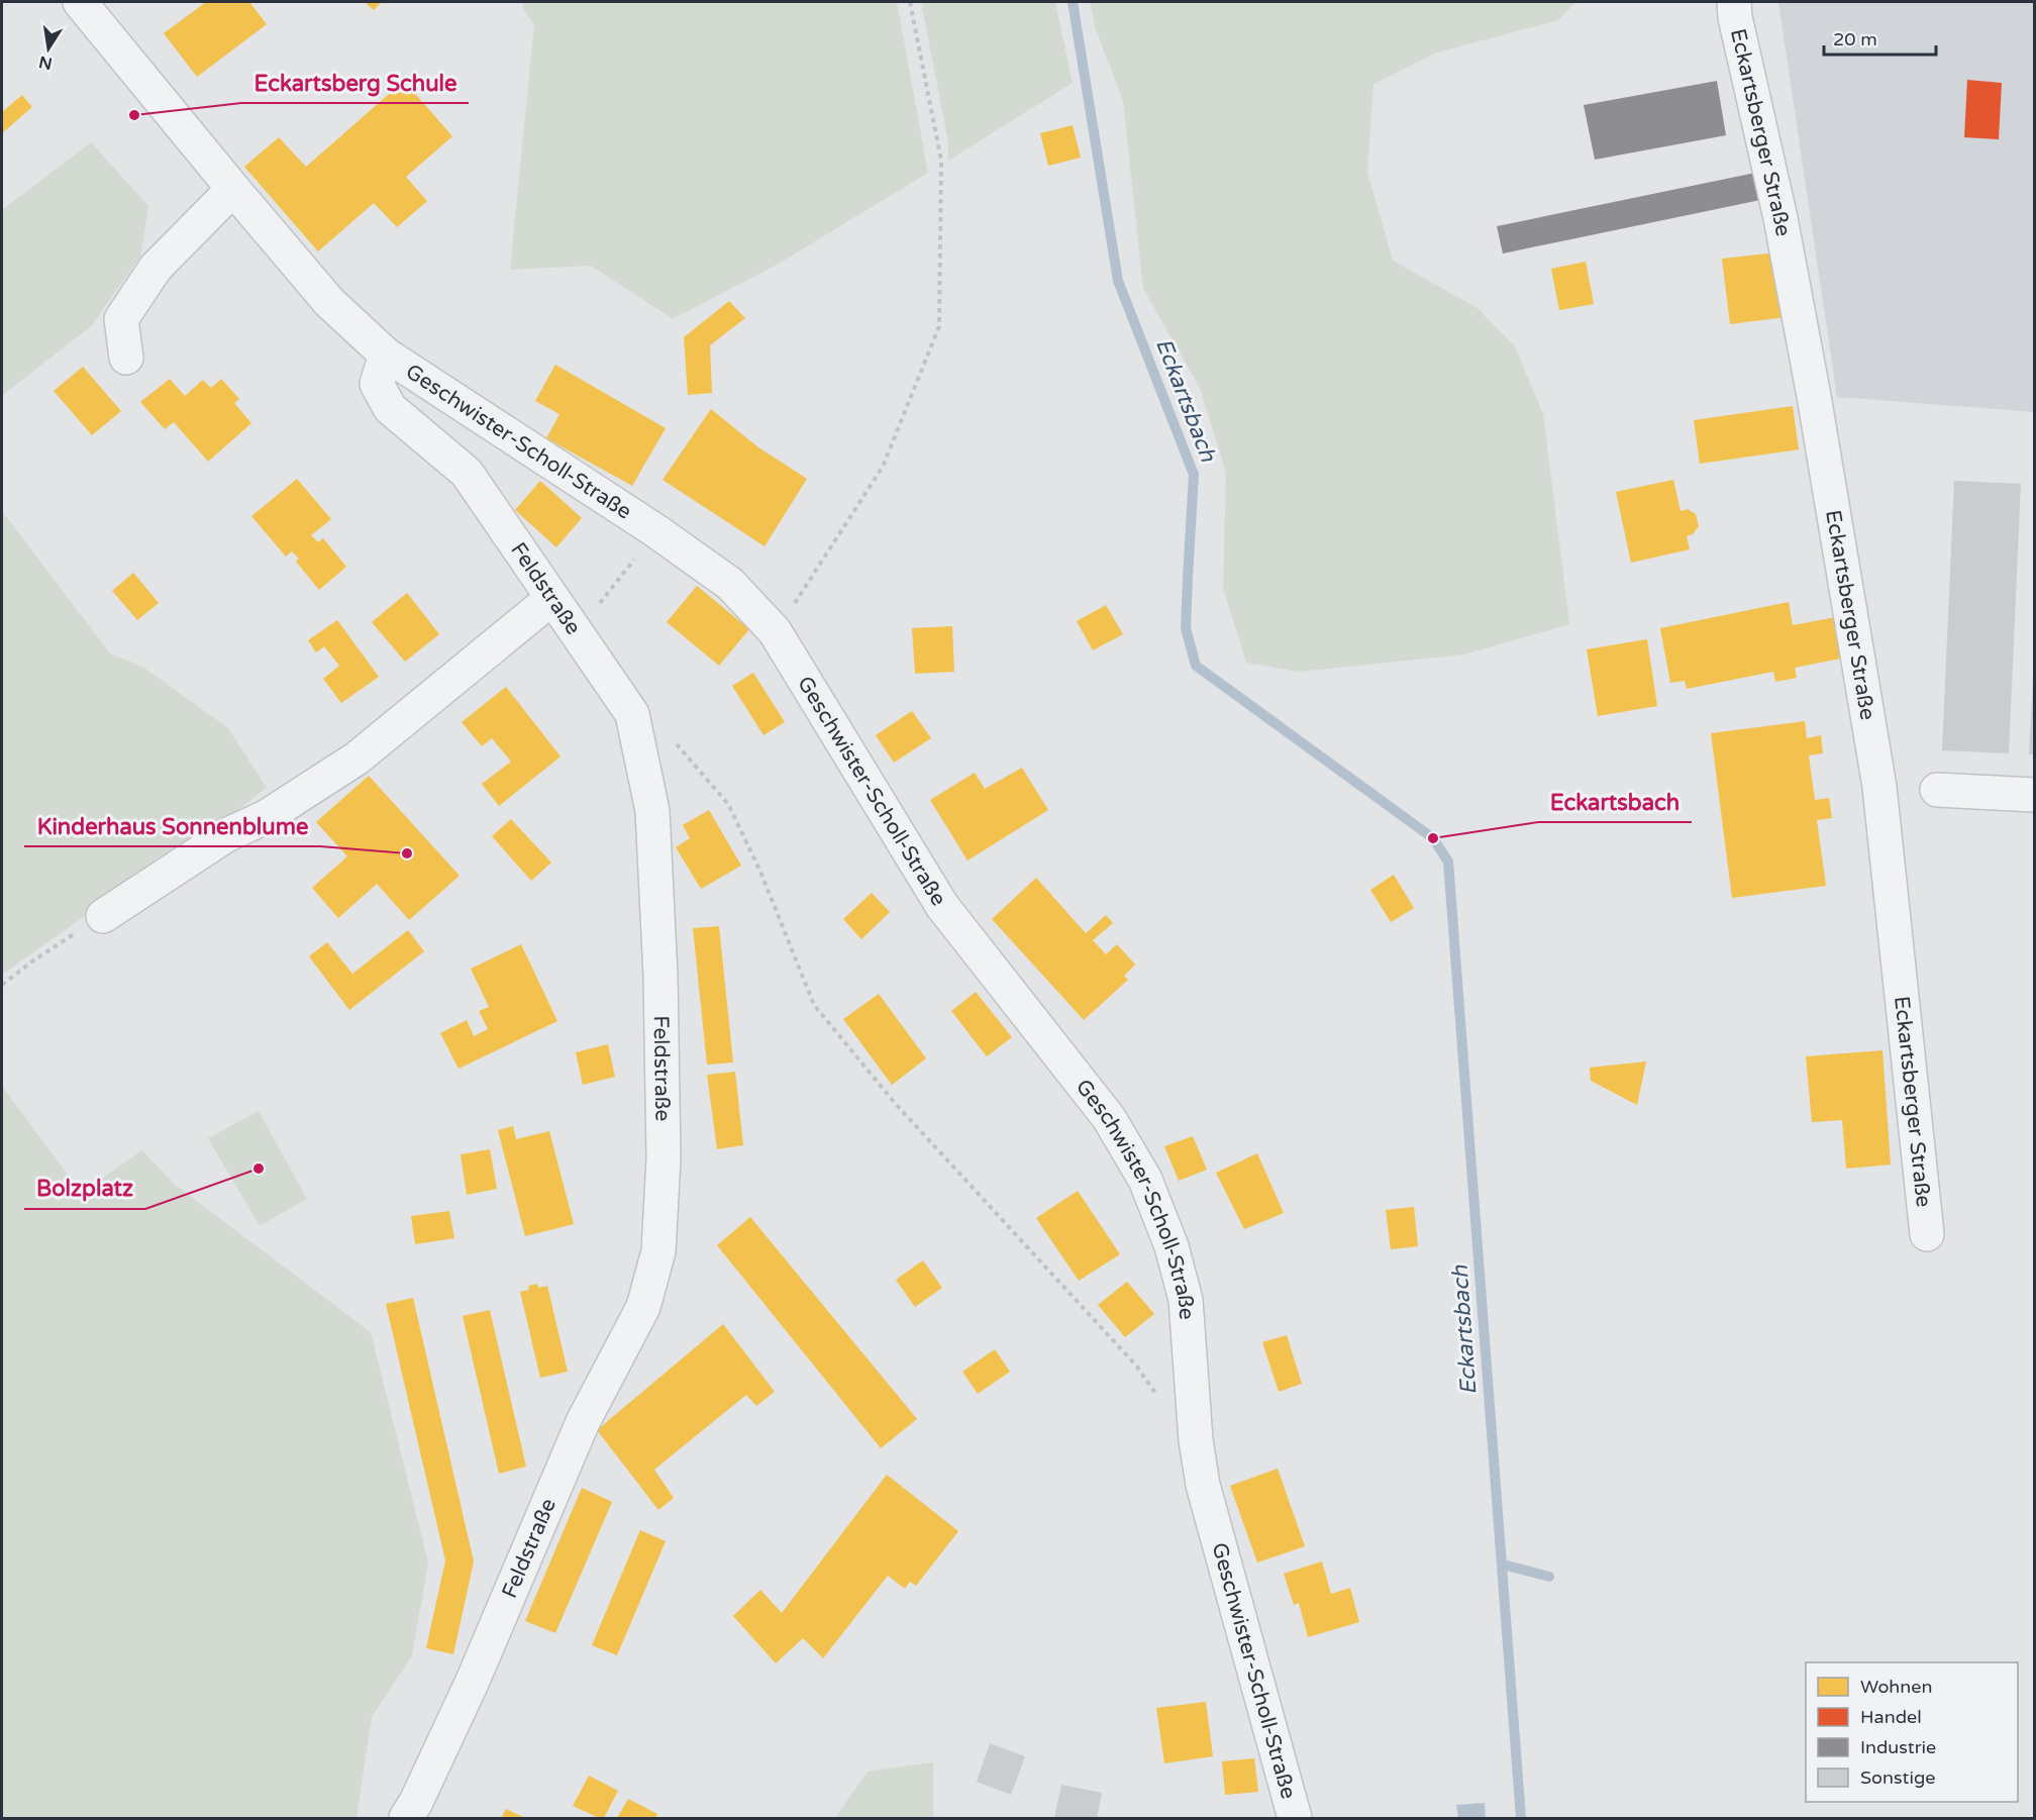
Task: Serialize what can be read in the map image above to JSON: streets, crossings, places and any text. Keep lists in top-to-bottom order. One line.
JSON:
{"streets":{"street":["Eckartsberger Straße","Geschwister-Scholl-Straße","Feldstraße"]},"crossings":[["Geschwister-Scholl-Straße","Feldstraße"]],"water":["Eckartsbach"],"places":["Eckartsberg Schule","Eckartsbach","Kinderhaus Sonnenblume","Bolzplatz"],"legend":["Wohnen","Handel","Industrie","Sonstige"],"scale_bar":"20 m","north":"bottom"}
